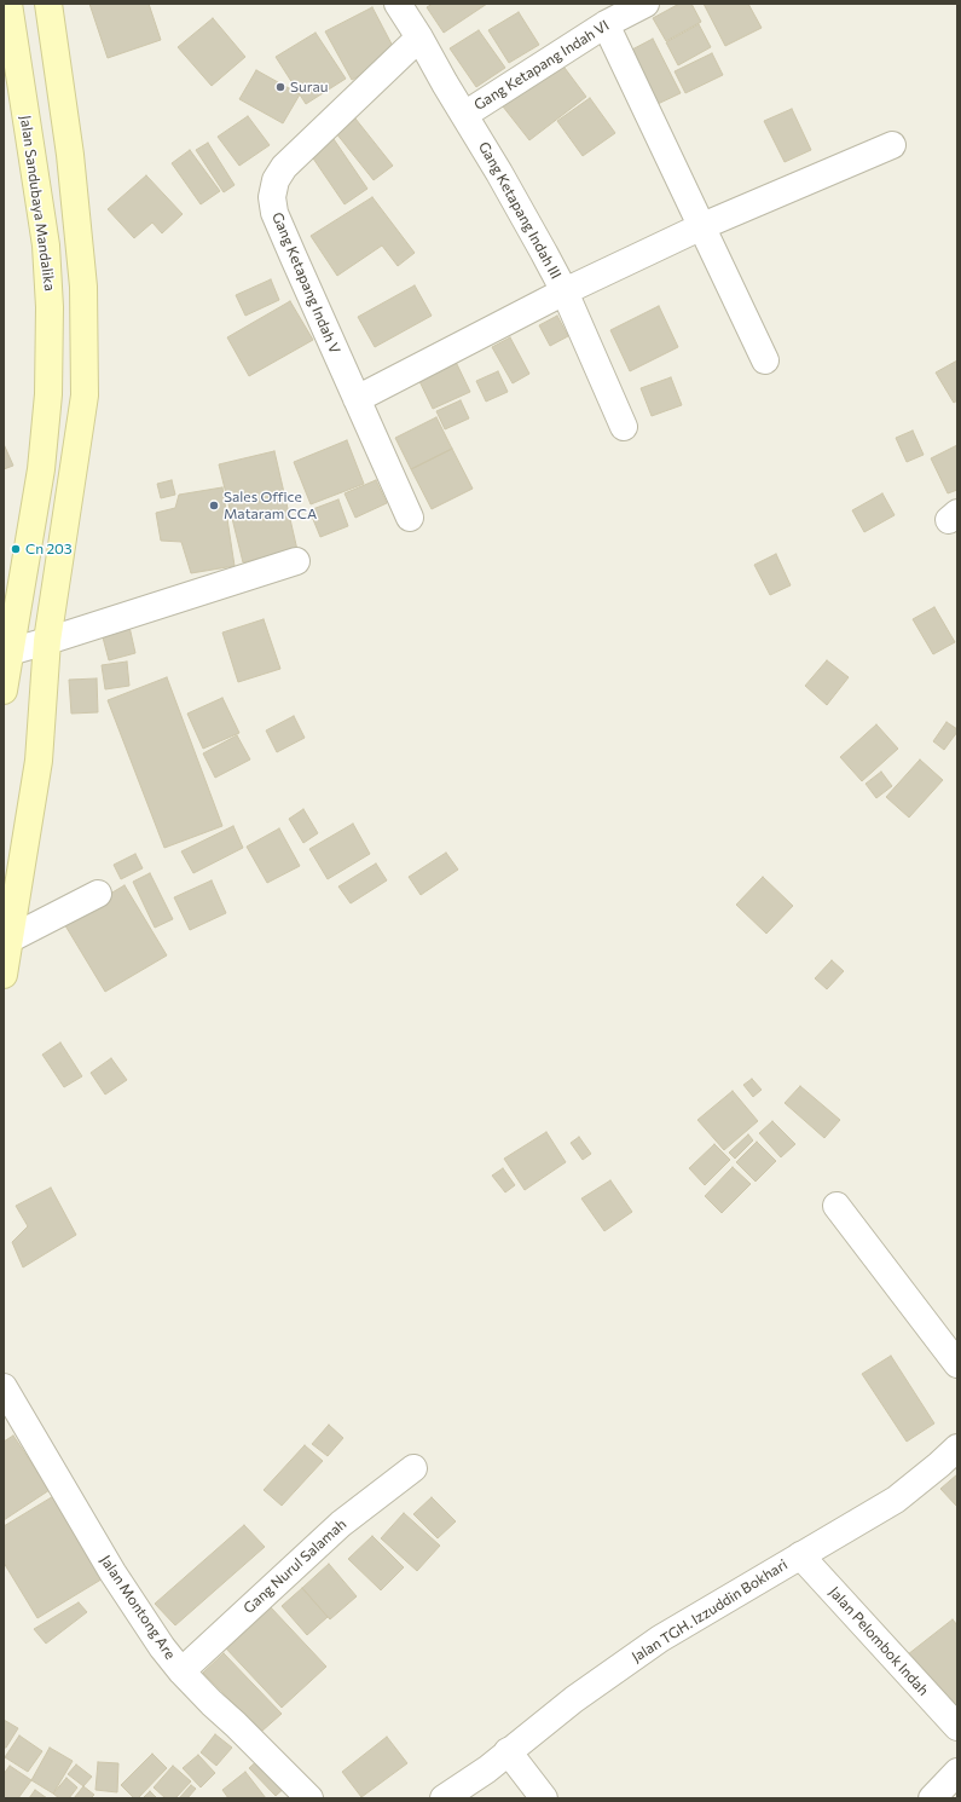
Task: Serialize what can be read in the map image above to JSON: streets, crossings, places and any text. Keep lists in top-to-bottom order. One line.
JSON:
{"streets":{"main road":["Jalan Sandubaya Mandalika"],"street":["Gang Ketapang Indah VI","Gang Ketapang Indah III","Gang Ketapang Indah V","Gang Nurul Salamah","Jalan Montong Are","Jalan TGH. Izzuddin Bokhari","Jalan Pelombok Indah"]},"crossings":[["Gang Ketapang Indah VI","Gang Ketapang Indah III"],["Gang Ketapang Indah III","Gang Ketapang Indah V"],["Gang Nurul Salamah","Jalan Montong Are"],["Jalan TGH. Izzuddin Bokhari","Jalan Pelombok Indah"]],"places":["Surau","Sales Office Mataram CCA","Cn 203"]}
